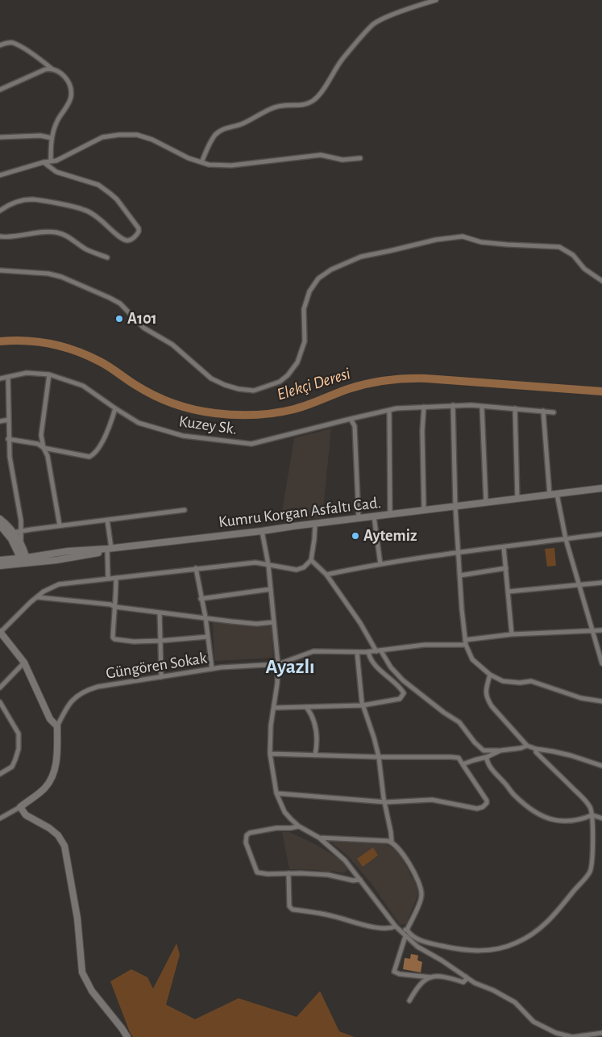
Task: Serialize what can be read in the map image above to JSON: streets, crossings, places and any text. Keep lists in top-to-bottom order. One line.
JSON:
{"streets":{"main road":["Kumru Korgan Asfaltı Cad."],"street":["Kuzey Sk.","Güngören Sokak"]},"districts":["Ayazlı"],"water":["Elekçi Deresi"],"places":["A101","Aytemiz"]}
